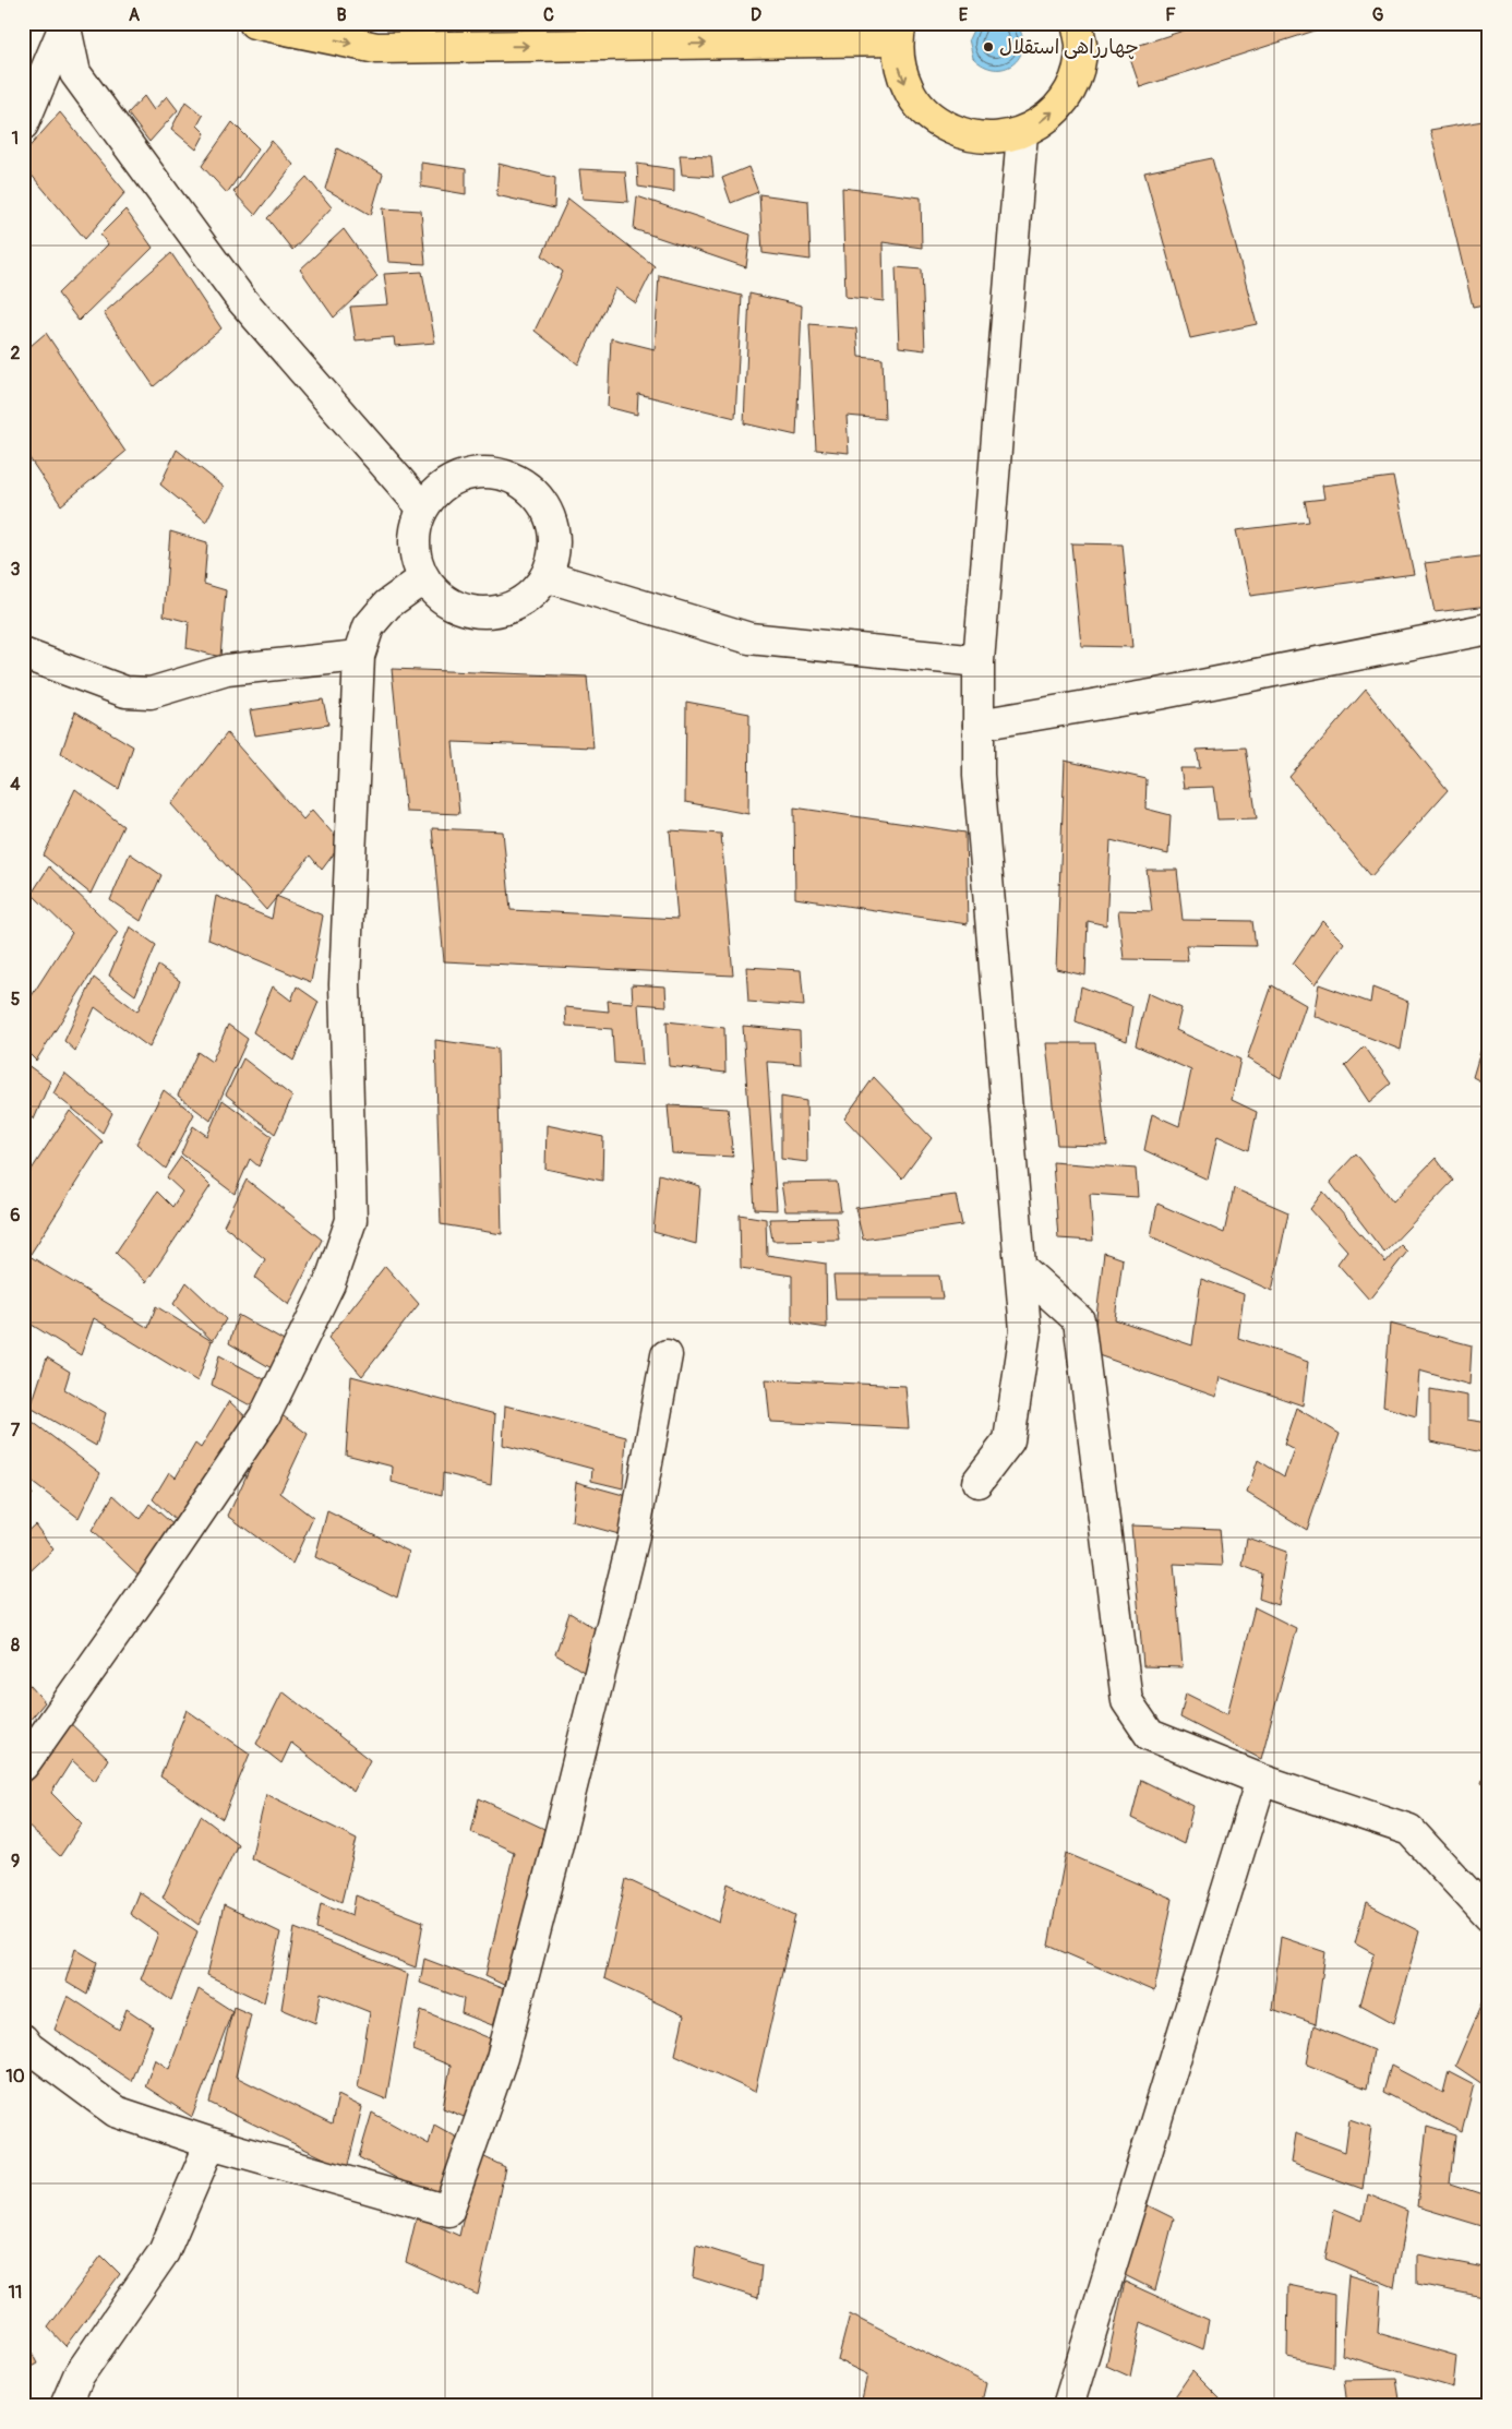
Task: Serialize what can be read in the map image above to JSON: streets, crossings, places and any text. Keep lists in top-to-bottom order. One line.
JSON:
{"places":["چهارراهی استقلال"],"grid":{"columns":["A","B","C","D","E","F","G"],"rows":["1","2","3","4","5","6","7","8","9","10","11"]}}
